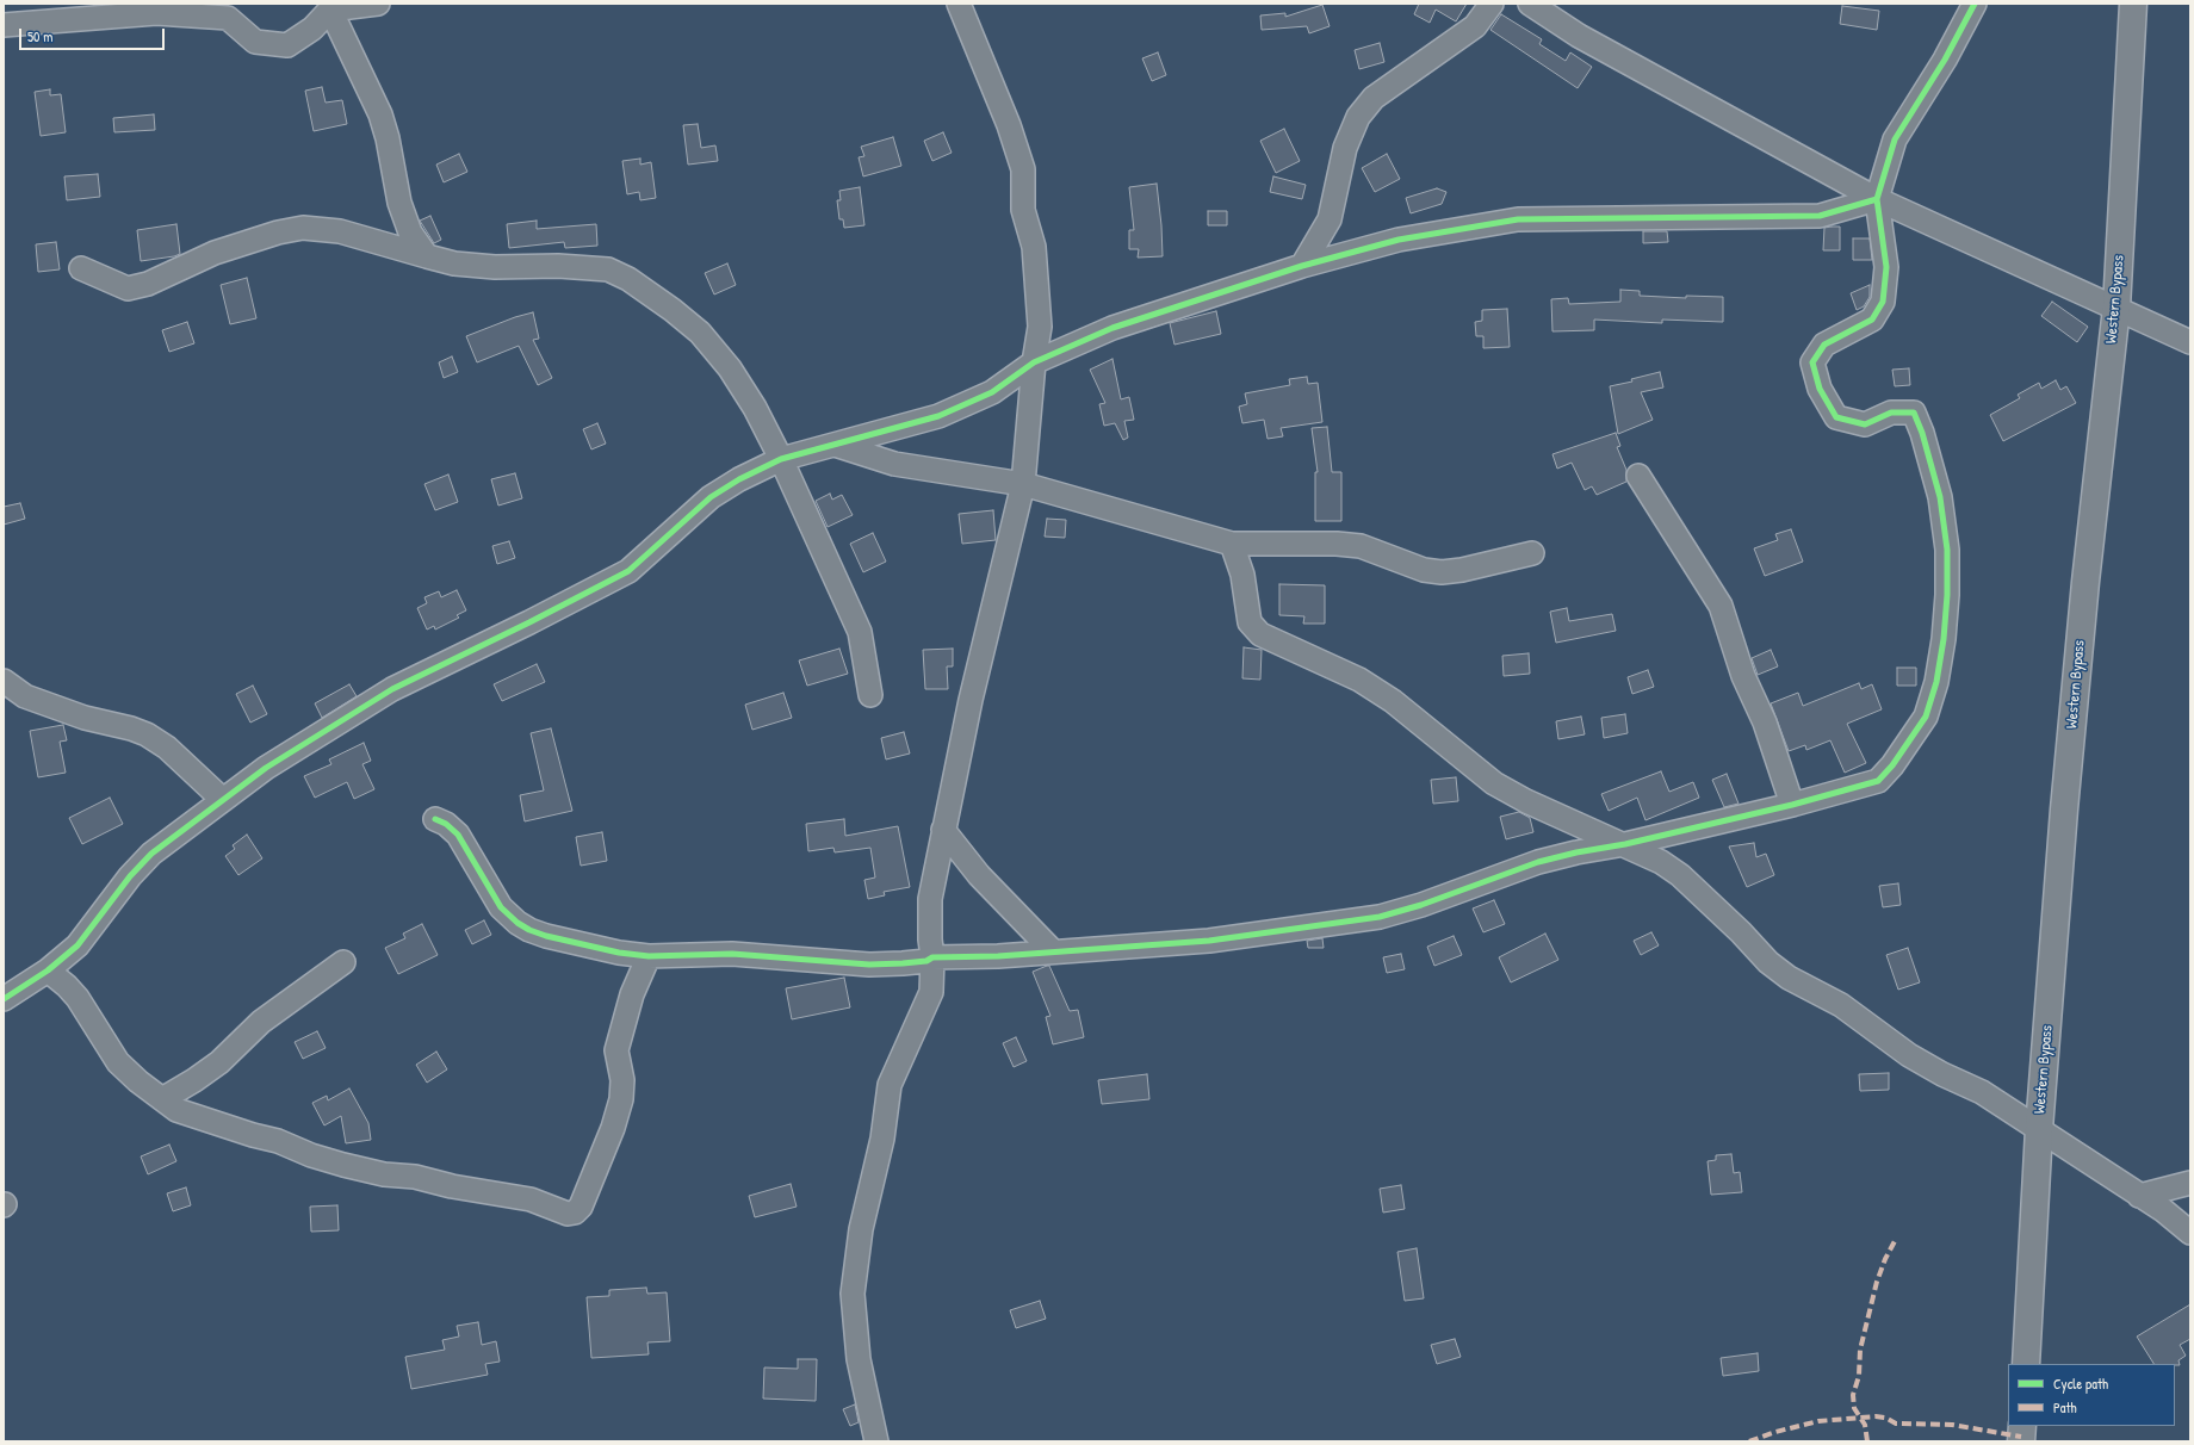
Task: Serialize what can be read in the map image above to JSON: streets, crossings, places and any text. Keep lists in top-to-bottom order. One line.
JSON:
{"streets":{"main road":["Western Bypass"]},"legend":["Cycle path","Path"],"scale_bar":"50 m"}
